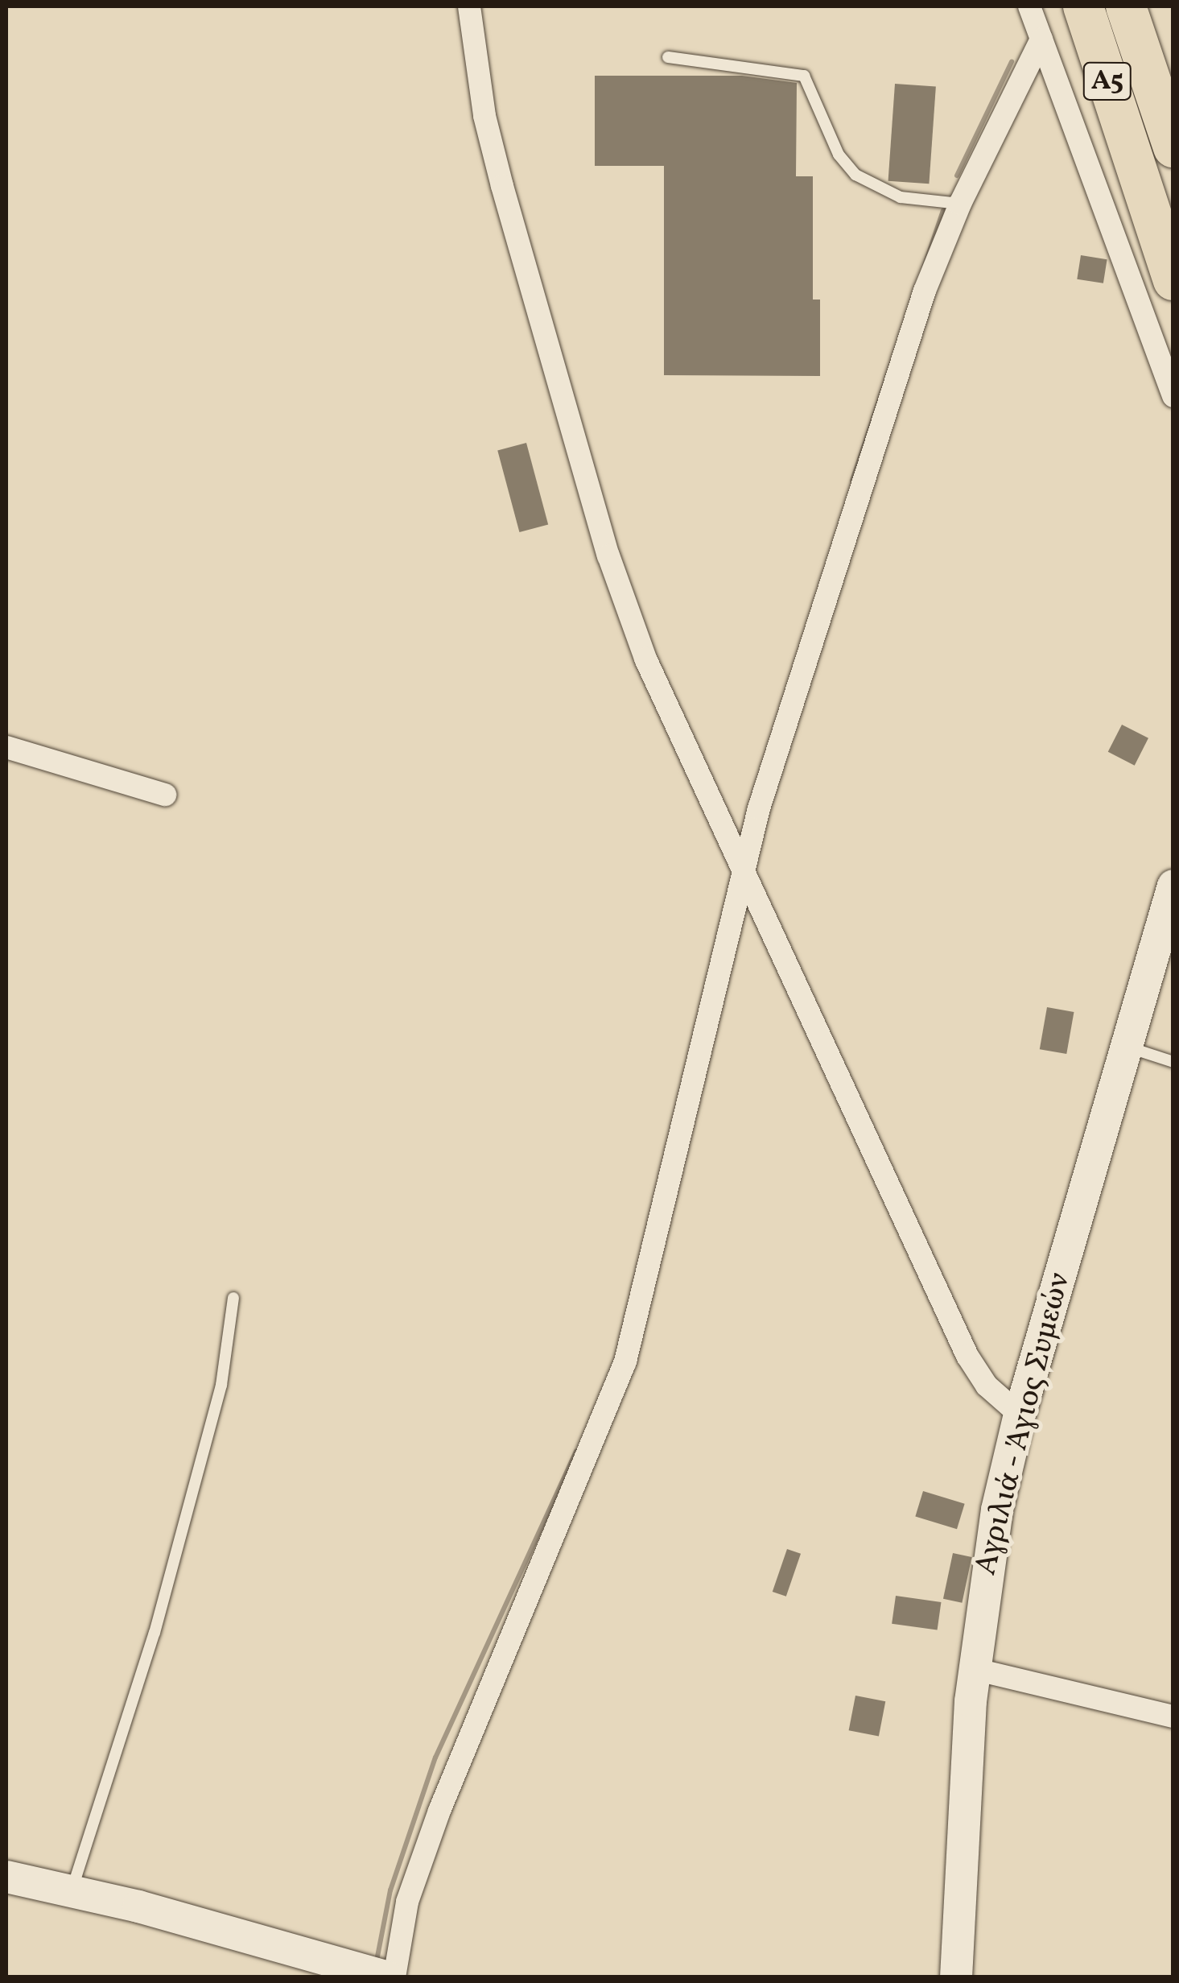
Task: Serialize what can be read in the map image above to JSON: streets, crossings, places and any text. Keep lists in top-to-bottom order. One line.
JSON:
{"streets":{"highway":["Α5"],"main road":["Αγριλιά - Άγιος Συμεών"]}}
